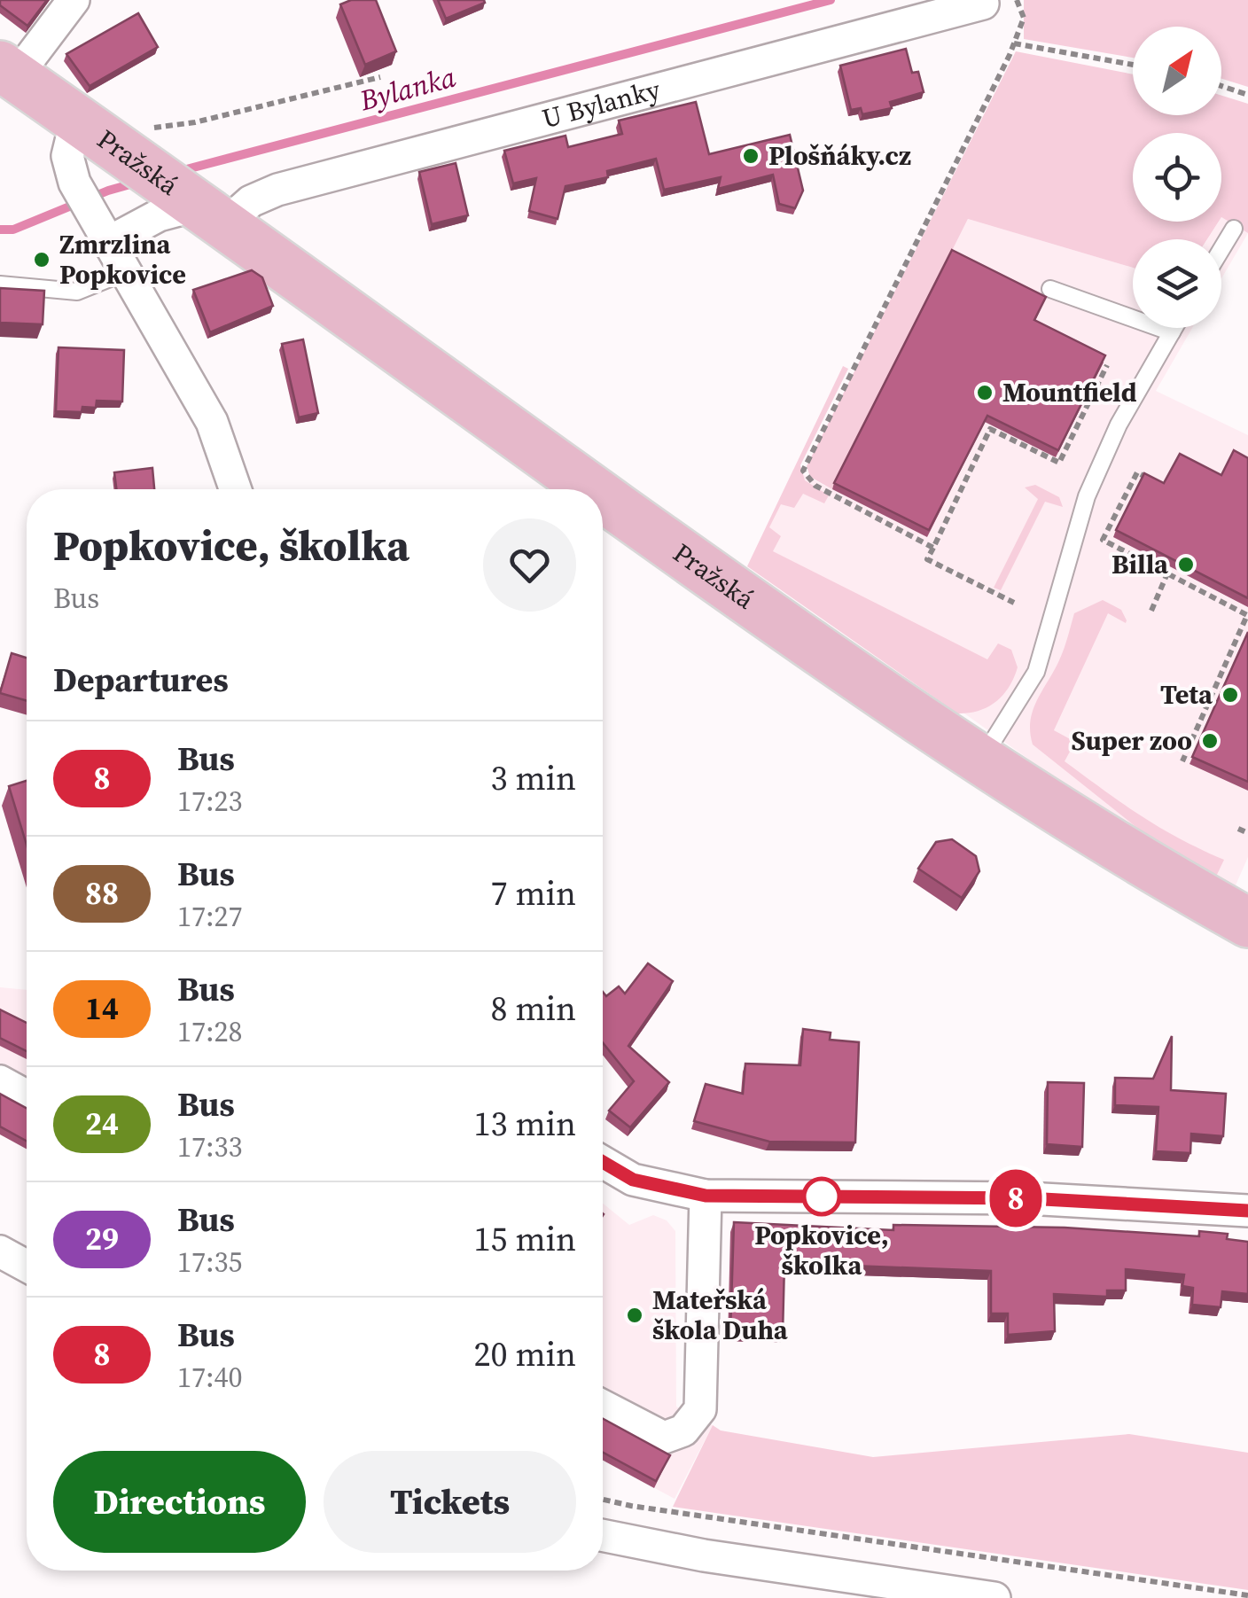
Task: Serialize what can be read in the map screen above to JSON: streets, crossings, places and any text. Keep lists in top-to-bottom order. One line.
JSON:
{"streets":{"main road":["Pražská"],"street":["U Bylanky"]},"crossings":[["U Bylanky","Pražská"]],"water":["Bylanka"],"places":["Plošňáky.cz","Zmrzlina Popkovice","Mountfield","Billa","Teta","Super zoo","Popkovice, školka","Mateřská škola Duha"],"lines":["bus line 8"],"north":"top right","page":{"on_map":"8","heading":[["Popkovice, školka","Bus"],"Departures"],"list":[{"mark":"8","name":"Bus","note":"17:23","value":"3 min"},{"mark":"88","name":"Bus","note":"17:27","value":"7 min"},{"mark":"14","name":"Bus","note":"17:28","value":"8 min"},{"mark":"24","name":"Bus","note":"17:33","value":"13 min"},{"mark":"29","name":"Bus","note":"17:35","value":"15 min"},{"mark":"8","name":"Bus","note":"17:40","value":"20 min"}],"buttons":["Directions","Tickets"]}}
